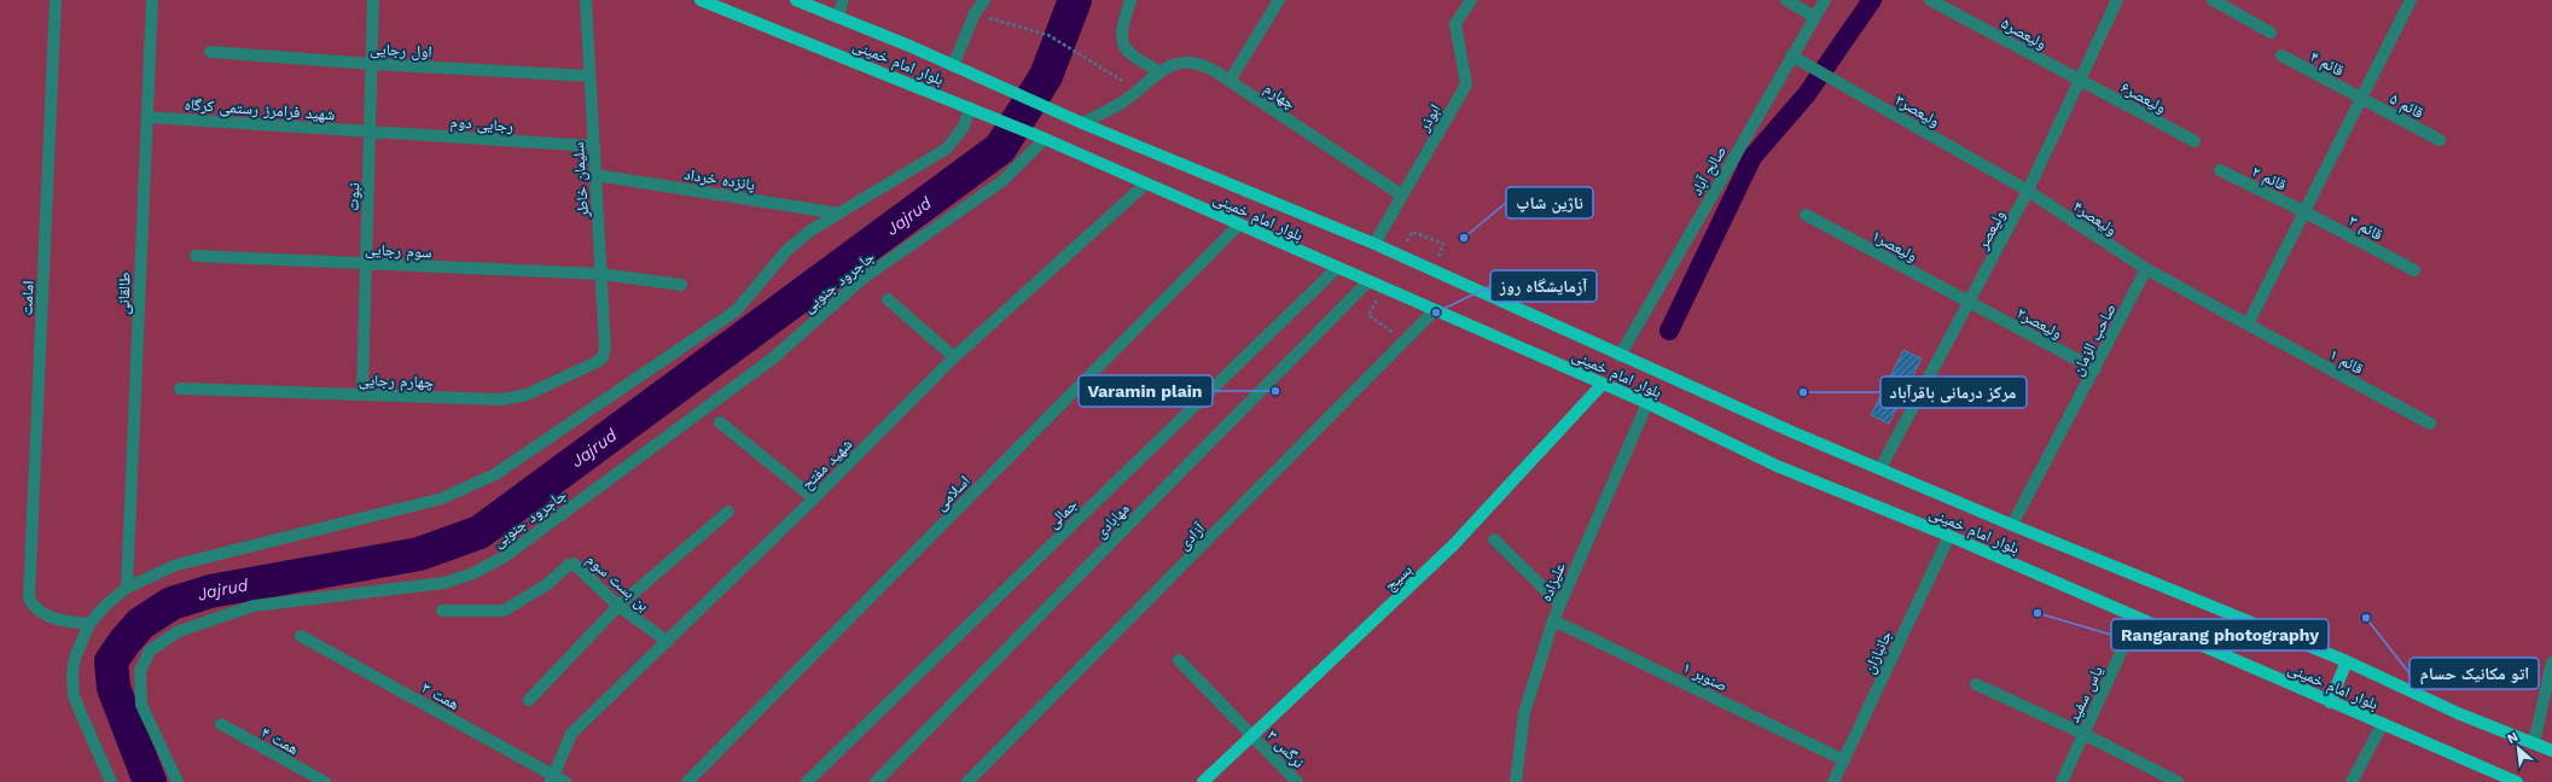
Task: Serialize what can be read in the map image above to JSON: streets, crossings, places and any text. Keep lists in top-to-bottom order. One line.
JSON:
{"streets":{"main road":["بلوار امام خمینی","بسیج"],"street":["ولیعصر۵","اول رجایی","قائم ۴","چهارم","ولیعصر۶","قائم ۵","شهید فرامرز رستمی کرگاه","ولیعصر۳","ابوذر","رجایی دوم","صالح آباد","قائم ۲","پانزده خرداد","سلیمان خاطر","نبوت","ولیعصر۴","قائم ۳","ولیعصر","ولیعصر۱","سوم رجایی","جاجرود جنوبی","طالقانی","امامت","ولیعصر۲","صاحب الزمان","قائم ۱","چهارم رجایی","شهید مفتح","اسلامی","جمالی","مهابادی","آزادی","بن بست سوم","علیزاده","جانبازان","صنوبر ۱","یاس سفید","همت ۳","همت ۴","نرگس ۳"]},"crossings":[["ولیعصر۵","ولیعصر۶"],["ولیعصر۵","ولیعصر"],["اول رجایی","سلیمان خاطر"],["اول رجایی","نبوت"],["بلوار امام خمینی","چهارم"],["بلوار امام خمینی","ابوذر"],["بلوار امام خمینی","صالح آباد"],["بلوار امام خمینی","ولیعصر"],["بلوار امام خمینی","جاجرود جنوبی"],["بلوار امام خمینی","صاحب الزمان"],["بلوار امام خمینی","شهید مفتح"],["بلوار امام خمینی","اسلامی"],["بلوار امام خمینی","جمالی"],["بلوار امام خمینی","مهابادی"],["بلوار امام خمینی","آزادی"],["بلوار امام خمینی","بسیج"],["بلوار امام خمینی","علیزاده"],["بلوار امام خمینی","جانبازان"],["بلوار امام خمینی","یاس سفید"],["قائم ۴","قائم ۵"],["چهارم","ابوذر"],["ولیعصر۶","ولیعصر"],["شهید فرامرز رستمی کرگاه","رجایی دوم"],["شهید فرامرز رستمی کرگاه","نبوت"],["شهید فرامرز رستمی کرگاه","طالقانی"],["ولیعصر۳","صالح آباد"],["ولیعصر۳","ولیعصر۴"],["ولیعصر۳","ولیعصر"],["رجایی دوم","سلیمان خاطر"],["رجایی دوم","نبوت"],["قائم ۲","قائم ۳"],["پانزده خرداد","سلیمان خاطر"],["سلیمان خاطر","سوم رجایی"],["سلیمان خاطر","چهارم رجایی"],["نبوت","سوم رجایی"],["نبوت","چهارم رجایی"],["ولیعصر۴","ولیعصر"],["ولیعصر۴","صاحب الزمان"],["ولیعصر","ولیعصر۱"],["ولیعصر","ولیعصر۲"],["ولیعصر۱","ولیعصر۲"],["ولیعصر۲","صاحب الزمان"],["شهید مفتح","بن بست سوم"],["شهید مفتح","همت ۳"],["بسیج","نرگس ۳"],["علیزاده","صنوبر ۱"],["جانبازان","صنوبر ۱"]],"water":["Jajrud"],"places":["ناژین شاپ","آزمایشگاه روز","Varamin plain","مرکز درمانی باقرآباد","Rangarang photography","اتو مکانیک حسام"],"north":"top left"}
